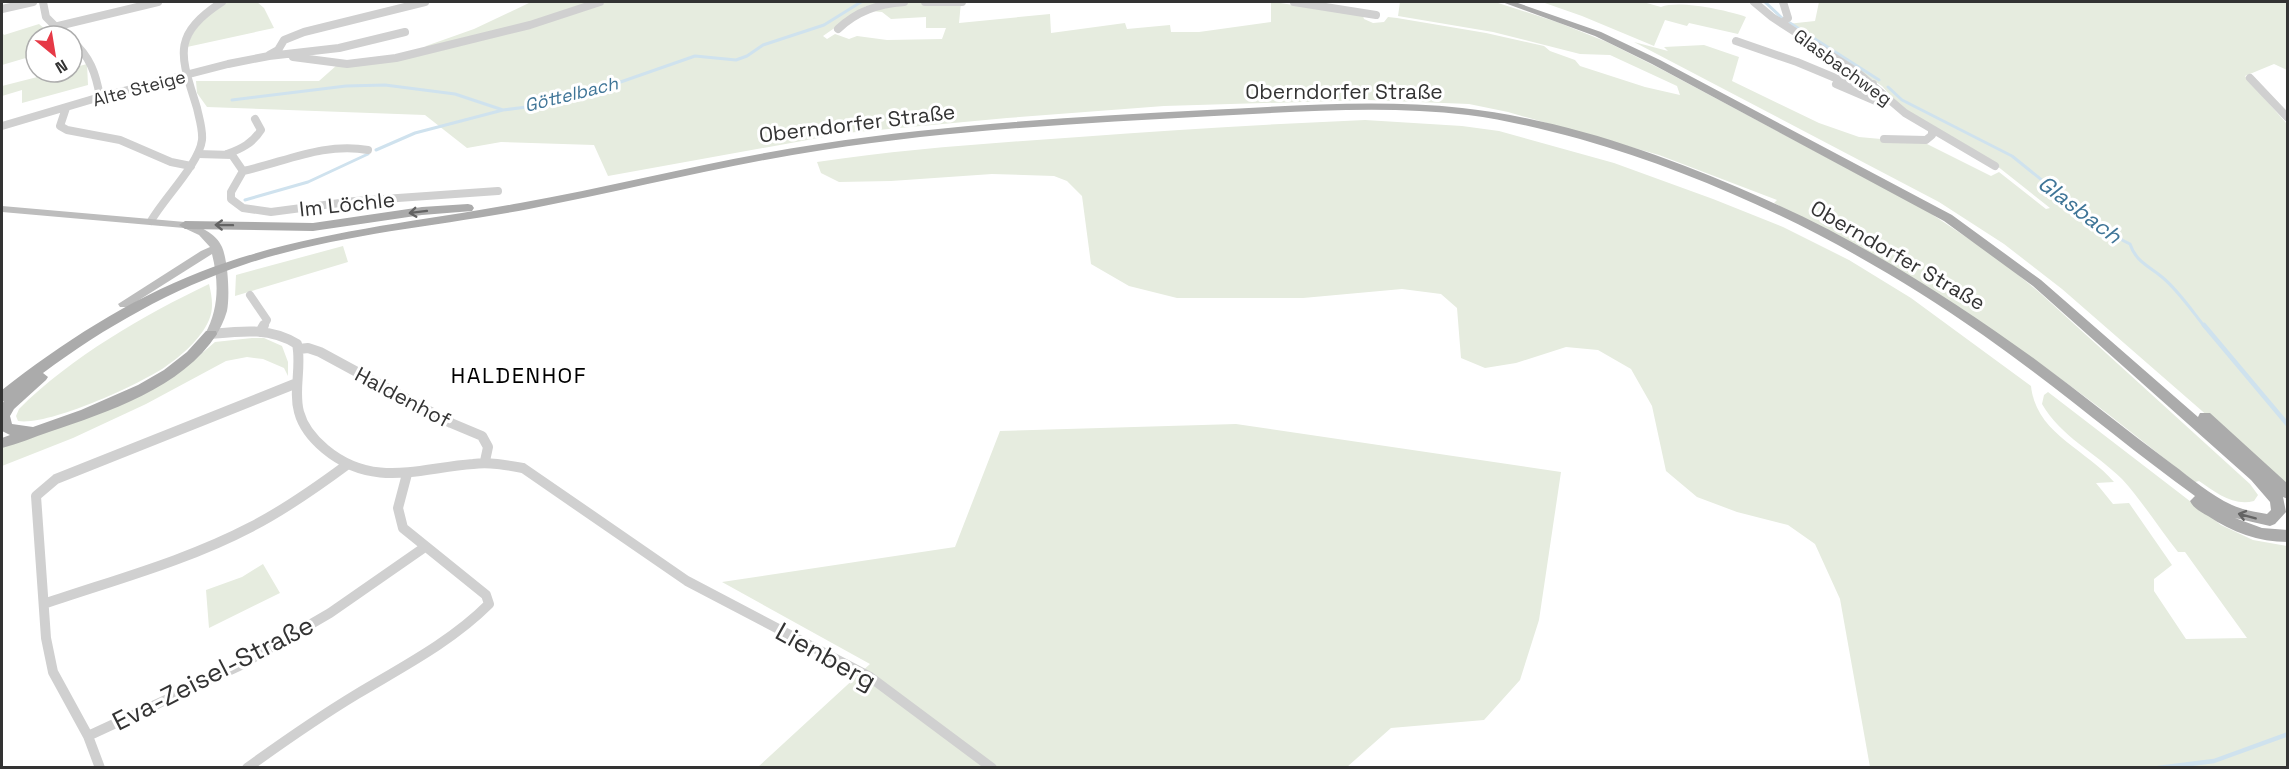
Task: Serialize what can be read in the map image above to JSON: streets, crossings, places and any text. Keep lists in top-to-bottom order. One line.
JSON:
{"streets":{"main road":["Oberndorfer Straße"],"street":["Glasbachweg","Alte Steige","Im Löchle","Haldenhof","Lienberg","Eva-Zeisel-Straße"]},"crossings":[["Haldenhof","Lienberg"]],"districts":["HALDENHOF"],"water":["Göttelbach","Glasbach"],"north":"bottom right"}
